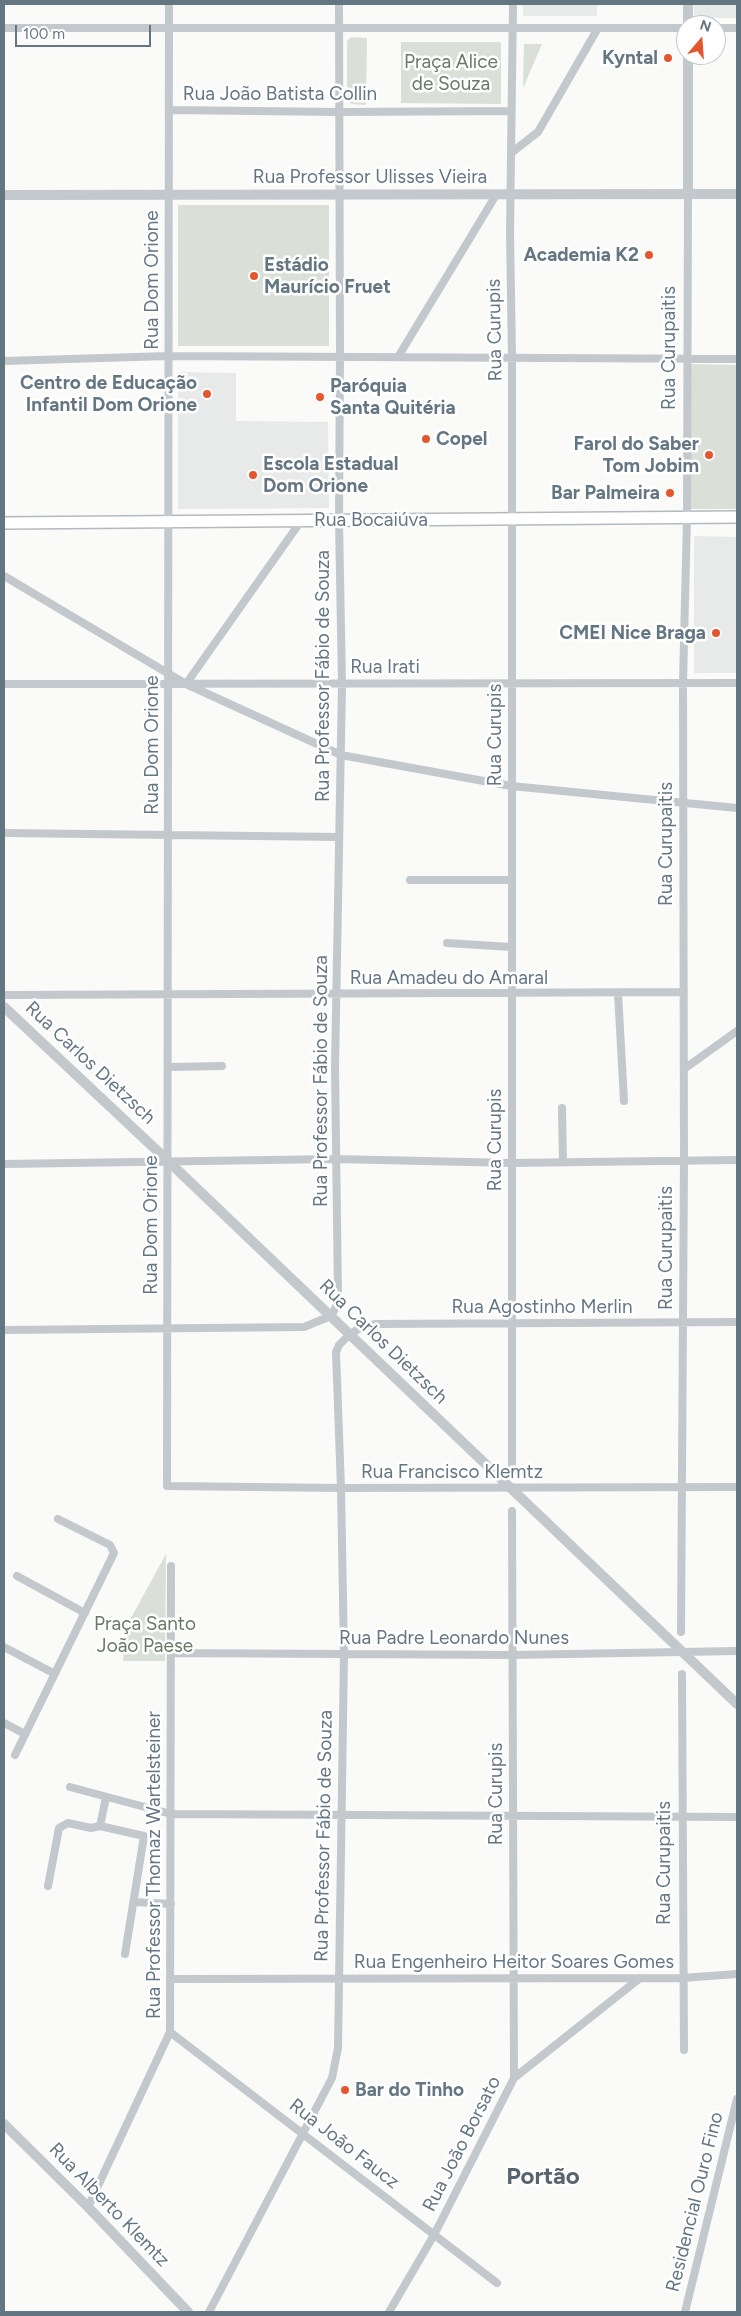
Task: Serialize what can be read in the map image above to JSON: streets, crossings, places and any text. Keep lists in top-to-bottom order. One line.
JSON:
{"streets":{"main road":["Rua Bocaiúva"],"street":["Rua João Batista Collin","Rua Professor Ulisses Vieira","Rua Dom Orione","Rua Curupis","Rua Curupaitis","Rua Irati","Rua Professor Fábio de Souza","Rua Amadeu do Amaral","Rua Carlos Dietzsch","Rua Agostinho Merlin","Rua Francisco Klemtz","Rua Padre Leonardo Nunes","Rua Professor Thomaz Wartelsteiner","Rua Engenheiro Heitor Soares Gomes","Rua João Faucz","Rua João Borsato","Residencial Ouro Fino","Rua Alberto Klemtz"]},"crossings":[["Rua João Batista Collin","Rua Dom Orione"],["Rua João Batista Collin","Rua Curupis"],["Rua João Batista Collin","Rua Professor Fábio de Souza"],["Rua Professor Ulisses Vieira","Rua Dom Orione"],["Rua Professor Ulisses Vieira","Rua Curupis"],["Rua Professor Ulisses Vieira","Rua Curupaitis"],["Rua Professor Ulisses Vieira","Rua Professor Fábio de Souza"],["Rua Dom Orione","Rua Bocaiúva"],["Rua Dom Orione","Rua Irati"],["Rua Dom Orione","Rua Amadeu do Amaral"],["Rua Dom Orione","Rua Carlos Dietzsch"],["Rua Dom Orione","Rua Francisco Klemtz"],["Rua Curupis","Rua Bocaiúva"],["Rua Curupis","Rua Irati"],["Rua Curupis","Rua Amadeu do Amaral"],["Rua Curupis","Rua Agostinho Merlin"],["Rua Curupis","Rua Padre Leonardo Nunes"],["Rua Curupis","Rua Engenheiro Heitor Soares Gomes"],["Rua Curupis","Rua João Borsato"],["Rua Curupaitis","Rua Bocaiúva"],["Rua Curupaitis","Rua Irati"],["Rua Curupaitis","Rua Amadeu do Amaral"],["Rua Curupaitis","Rua Agostinho Merlin"],["Rua Curupaitis","Rua Francisco Klemtz"],["Rua Curupaitis","Rua Engenheiro Heitor Soares Gomes"],["Rua Bocaiúva","Rua Professor Fábio de Souza"],["Rua Irati","Rua Professor Fábio de Souza"],["Rua Professor Fábio de Souza","Rua Amadeu do Amaral"],["Rua Professor Fábio de Souza","Rua Carlos Dietzsch"],["Rua Professor Fábio de Souza","Rua Agostinho Merlin"],["Rua Professor Fábio de Souza","Rua Francisco Klemtz"],["Rua Professor Fábio de Souza","Rua Padre Leonardo Nunes"],["Rua Professor Fábio de Souza","Rua Engenheiro Heitor Soares Gomes"],["Rua Professor Fábio de Souza","Rua João Faucz"],["Rua Carlos Dietzsch","Rua Agostinho Merlin"],["Rua Carlos Dietzsch","Rua Francisco Klemtz"],["Rua Carlos Dietzsch","Rua Padre Leonardo Nunes"],["Rua Padre Leonardo Nunes","Rua Professor Thomaz Wartelsteiner"],["Rua Professor Thomaz Wartelsteiner","Rua Engenheiro Heitor Soares Gomes"],["Rua Professor Thomaz Wartelsteiner","Rua João Faucz"],["Rua Professor Thomaz Wartelsteiner","Rua Alberto Klemtz"],["Rua Engenheiro Heitor Soares Gomes","Rua João Borsato"],["Rua João Faucz","Rua João Borsato"]],"districts":["Portão"],"parks":["Praça Alice de Souza","Praça Santo João Paese"],"places":["Kyntal","Academia K2","Estádio Maurício Fruet","Centro de Educação Infantil Dom Orione","Paróquia Santa Quitéria","Copel","Farol do Saber Tom Jobim","Escola Estadual Dom Orione","Bar Palmeira","CMEI Nice Braga","Bar do Tinho"],"scale_bar":"100 m","north":"top"}
